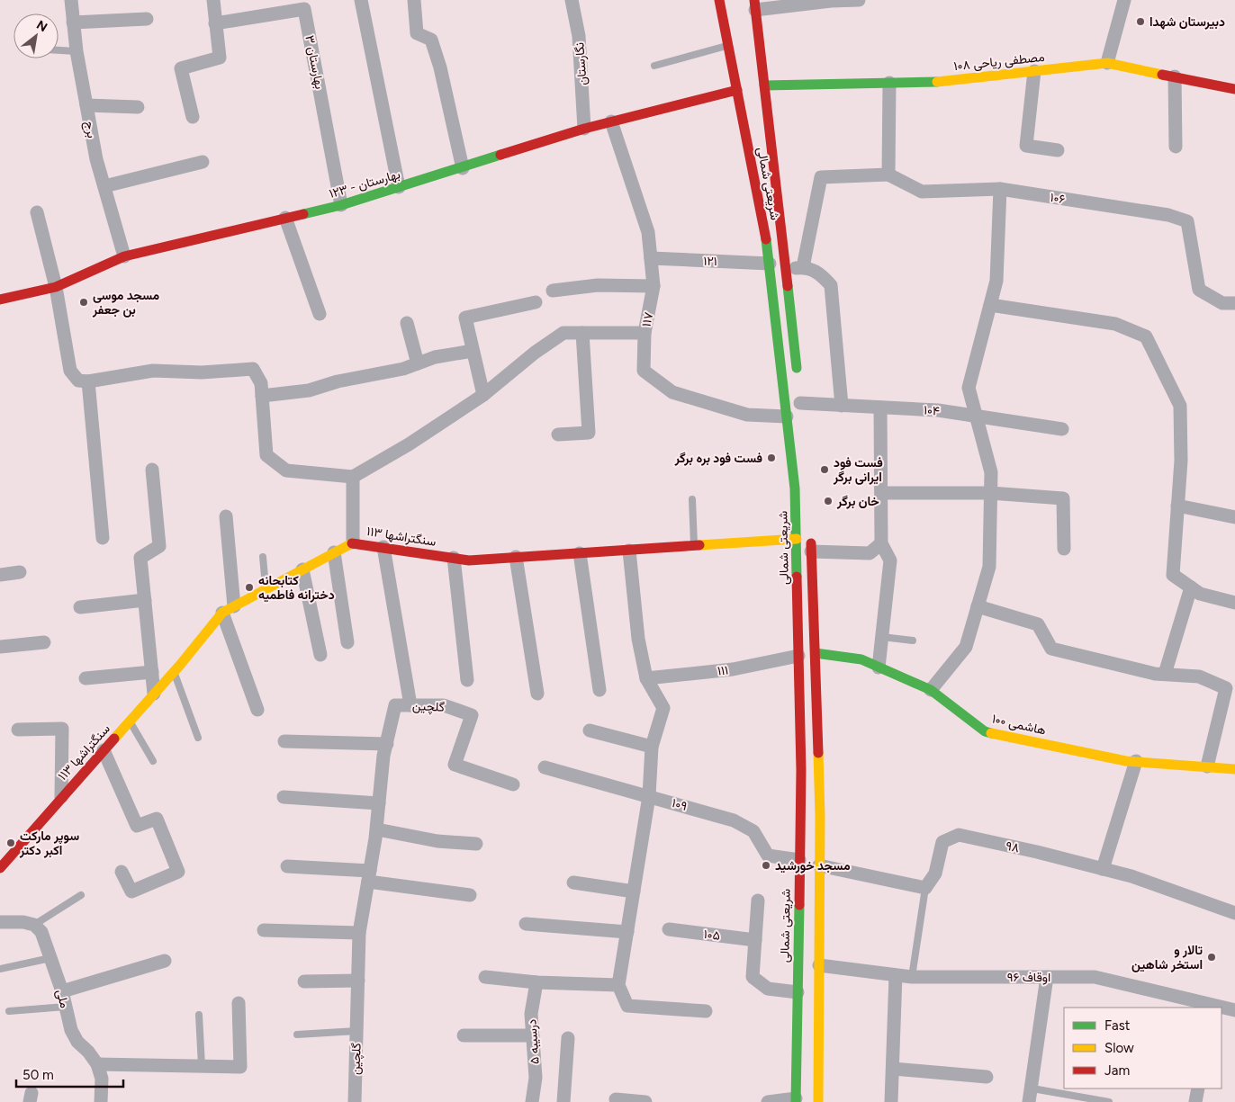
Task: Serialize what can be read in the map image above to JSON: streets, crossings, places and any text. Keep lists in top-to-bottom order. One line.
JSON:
{"streets":{"street":["مصطفی ریاحی ۱۰۸","بهارستان ۳","نگارستان","برج","بهارستان - ۱۲۳","شریعتی شمالی","۱۰۶","۱۲۱","۱۱۷","۱۰۴","سنگتراشها ۱۱۳","۱۱۱","گلچین","هاشمی ۱۰۰","۱۰۹","۹۸","۱۰۵","اوقاف ۹۶","ملی","درسیبه ۵"]},"crossings":[["مصطفی ریاحی ۱۰۸","شریعتی شمالی"],["بهارستان ۳","بهارستان - ۱۲۳"],["نگارستان","بهارستان - ۱۲۳"],["برج","بهارستان - ۱۲۳"],["بهارستان - ۱۲۳","شریعتی شمالی"],["بهارستان - ۱۲۳","۱۱۷"],["شریعتی شمالی","۱۲۱"],["شریعتی شمالی","۱۱۷"],["شریعتی شمالی","سنگتراشها ۱۱۳"],["شریعتی شمالی","۱۱۱"],["شریعتی شمالی","۱۰۹"],["۱۲۱","۱۱۷"]],"places":["دبیرستان شهدا","مسجد موسی بن جعفر","فست فود بره برگر","فست فود ایرانی برگر","خان برگر","کتابحانه دخترانه فاطمیه","سوپر مارکت اکبر دکتر","مسجد خورشید","تالار و استخر شاهین"],"legend":["Fast","Slow","Jam"],"scale_bar":"50 m","north":"top right"}
